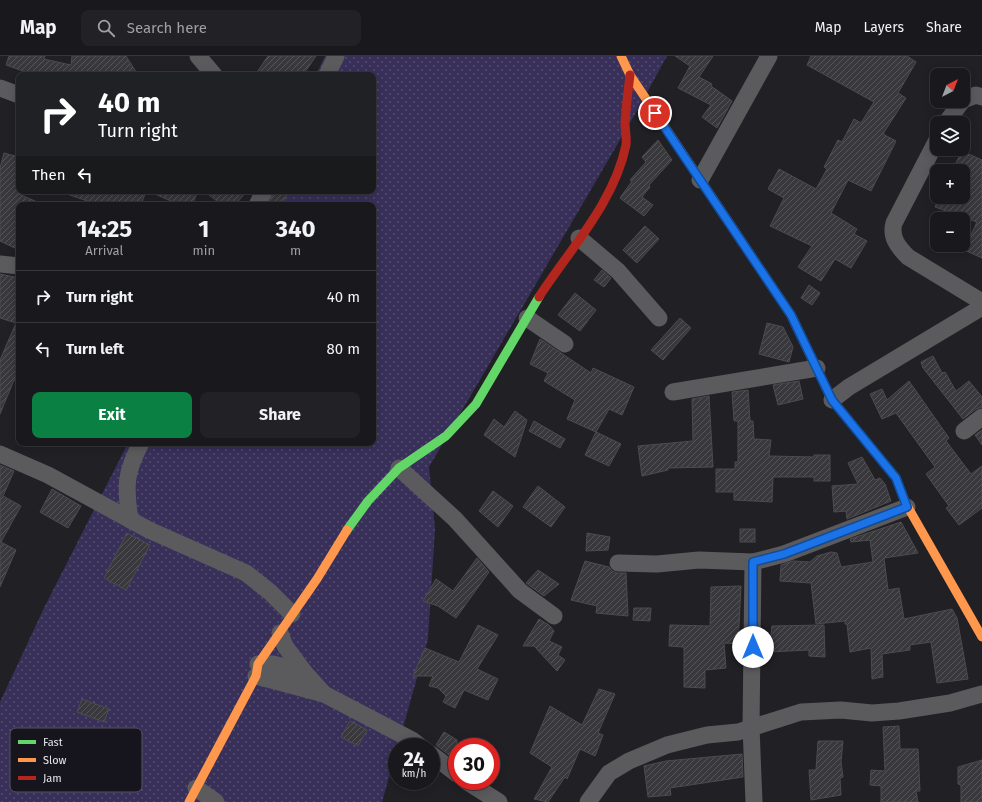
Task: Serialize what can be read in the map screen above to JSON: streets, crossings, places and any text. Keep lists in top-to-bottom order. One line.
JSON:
{"legend":["Fast","Slow","Jam"],"north":"top right","page":{"header":"Map","search":"Search here","nav":["Map","Layers","Share"],"map_buttons":["+","−"],"turn":["40 m","Turn right"],"then":"Then","eta":["14:25","Arrival","1","min","340","m"],"list":[{"name":"Turn right","value":"40 m"},{"name":"Turn left","value":"80 m"}],"buttons":["Exit","Share"],"speed":"24 km/h","limit":"30"}}
